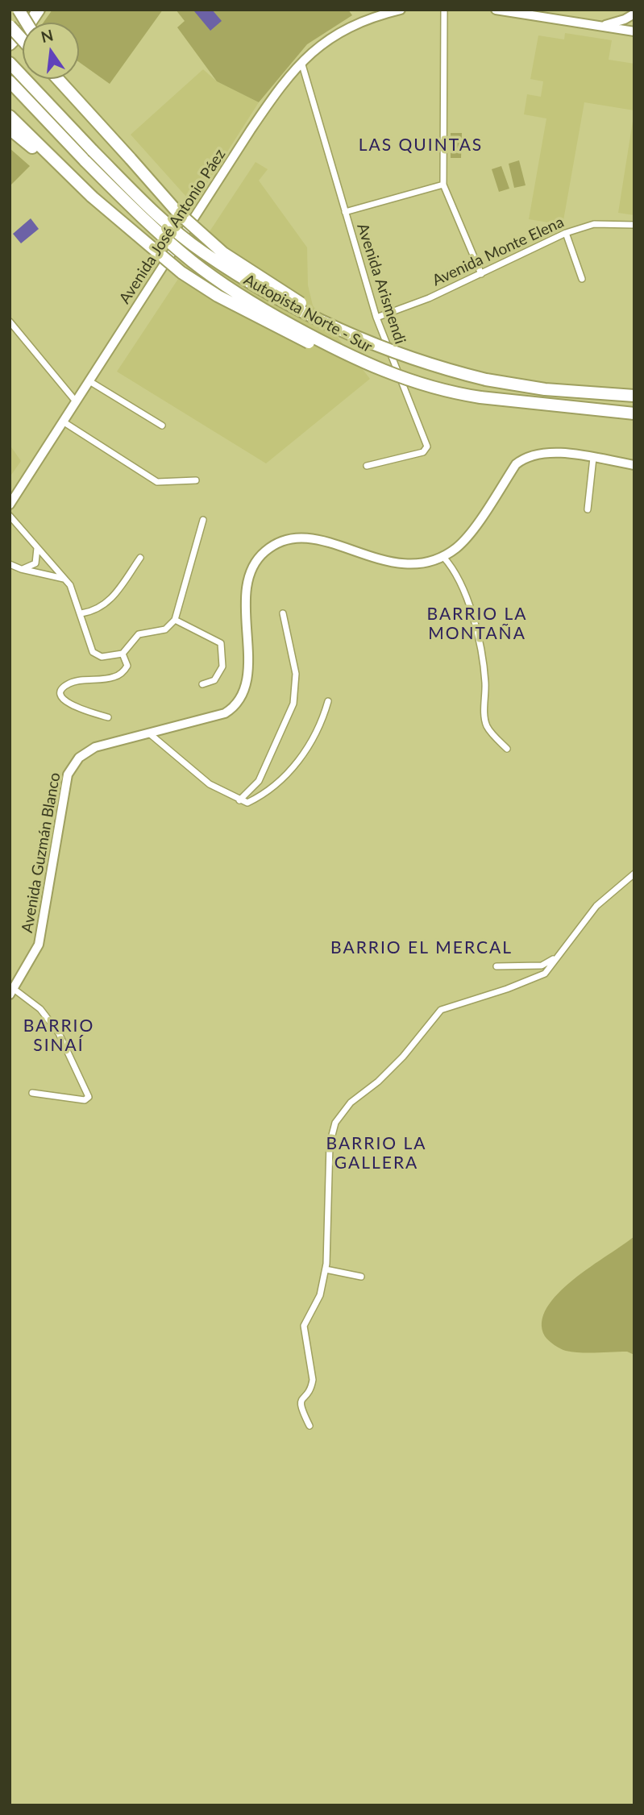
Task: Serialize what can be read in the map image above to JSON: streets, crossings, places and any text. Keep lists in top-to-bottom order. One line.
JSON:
{"streets":{"highway":["Autopista Norte - Sur"],"street":["Avenida José Antonio Páez","Avenida Monte Elena","Avenida Arismendi","Avenida Guzmán Blanco"]},"crossings":[["Avenida José Antonio Páez","Avenida Arismendi"],["Avenida Monte Elena","Avenida Arismendi"]],"districts":["LAS QUINTAS","BARRIO LA MONTAÑA","BARRIO EL MERCAL","BARRIO SINAÍ","BARRIO LA GALLERA"],"north":"top"}
